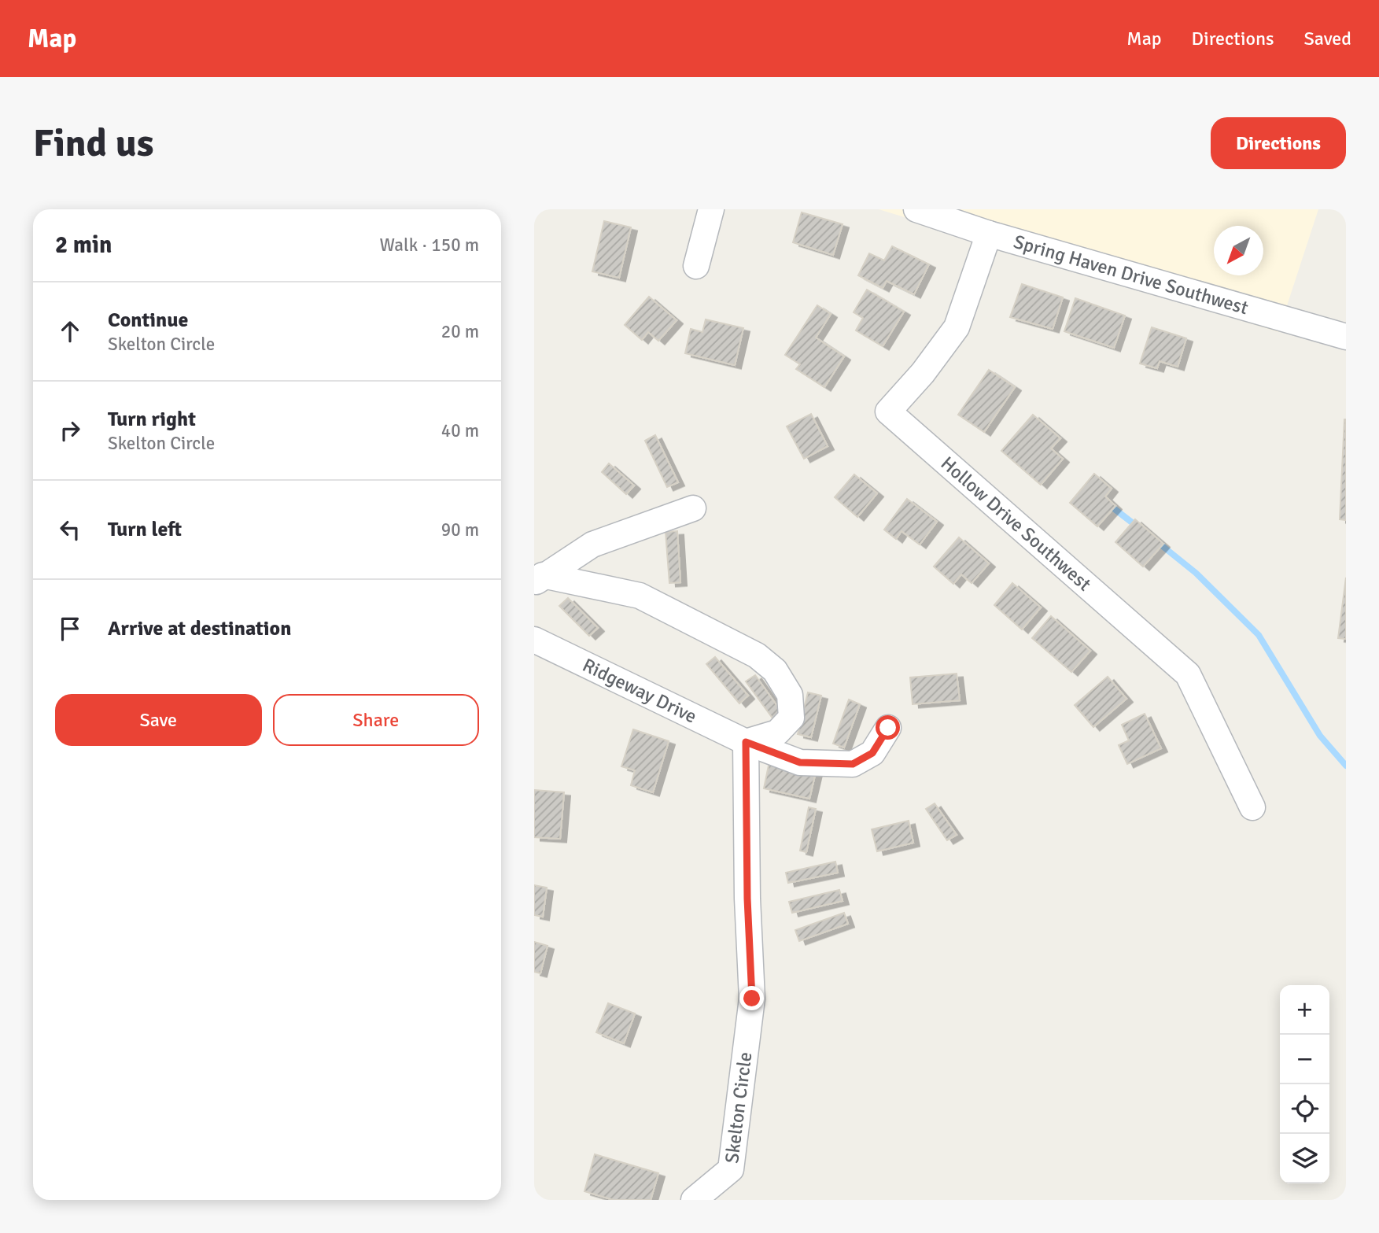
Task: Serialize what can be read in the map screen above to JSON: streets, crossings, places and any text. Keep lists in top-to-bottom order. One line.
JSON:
{"streets":{"street":["Spring Haven Drive Southwest","Hollow Drive Southwest","Ridgeway Drive","Skelton Circle"]},"crossings":[["Spring Haven Drive Southwest","Hollow Drive Southwest"],["Ridgeway Drive","Skelton Circle"]],"north":"bottom left","page":{"header":"Map","nav":["Map","Directions","Saved"],"buttons":["Directions",["Save","Share"]],"title":"Find us","heading":["2 min","Walk · 150 m"],"list":[["Continue","Skelton Circle","20 m"],["Turn right","Skelton Circle","40 m"],["Turn left","90 m"],"Arrive at destination"],"map_buttons":["+","−"]}}
